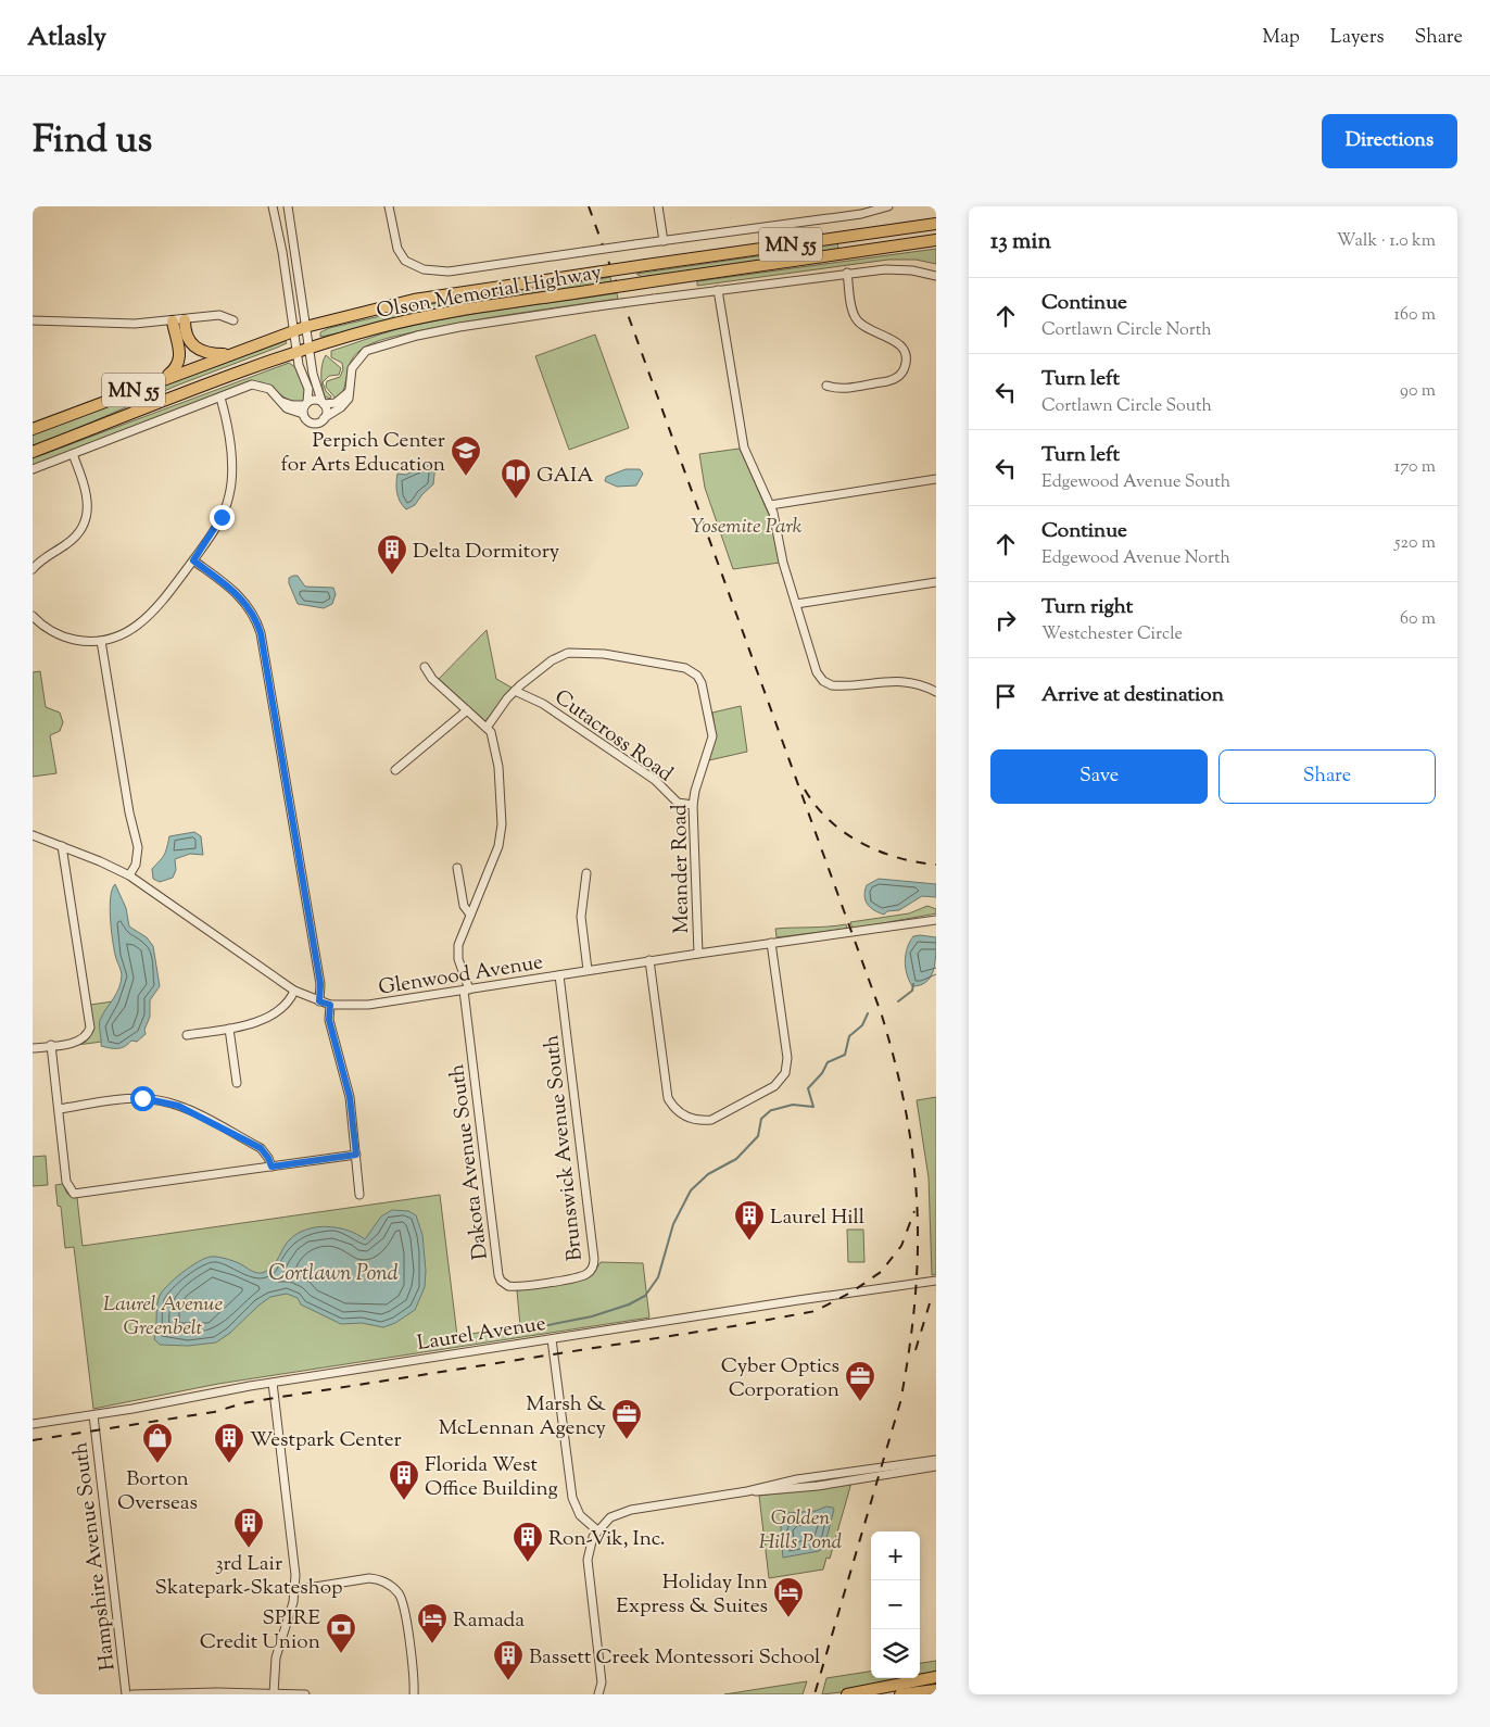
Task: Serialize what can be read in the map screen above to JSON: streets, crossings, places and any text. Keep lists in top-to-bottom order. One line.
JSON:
{"streets":{"highway":["MN 55","Olson Memorial Highway"],"street":["Cutacross Road","Meander Road","Glenwood Avenue","Brunswick Avenue South","Dakota Avenue South","Laurel Avenue","Hampshire Avenue South"]},"crossings":[["Cutacross Road","Meander Road"],["Meander Road","Glenwood Avenue"],["Glenwood Avenue","Brunswick Avenue South"],["Glenwood Avenue","Dakota Avenue South"],["Brunswick Avenue South","Dakota Avenue South"],["Laurel Avenue","Hampshire Avenue South"]],"water":["Cortlawn Pond"],"parks":["Yosemite Park","Laurel Avenue Greenbelt","Golden Hills Pond"],"places":{"school or university":["Perpich Center for Arts Education"],"library":["GAIA"],"building":["Delta Dormitory","Laurel Hill","Westpark Center","Florida West Office Building","3rd Lair Skatepark-Skateshop","Ron-Vik, Inc.","Bassett Creek Montessori School"],"office":["Cyber Optics Corporation","Marsh & McLennan Agency"],"shop":["Borton Overseas"],"hotel":["Holiday Inn Express & Suites","Ramada"],"bank":["SPIRE Credit Union"]},"page":{"header":"Atlasly","nav":["Map","Layers","Share"],"title":"Find us","buttons":["Directions",["Save","Share"]],"heading":["13 min","Walk · 1.0 km"],"list":[["Continue","Cortlawn Circle North","160 m"],["Turn left","Cortlawn Circle South","90 m"],["Turn left","Edgewood Avenue South","170 m"],["Continue","Edgewood Avenue North","520 m"],["Turn right","Westchester Circle","60 m"],"Arrive at destination"],"map_buttons":["+","−"]}}
